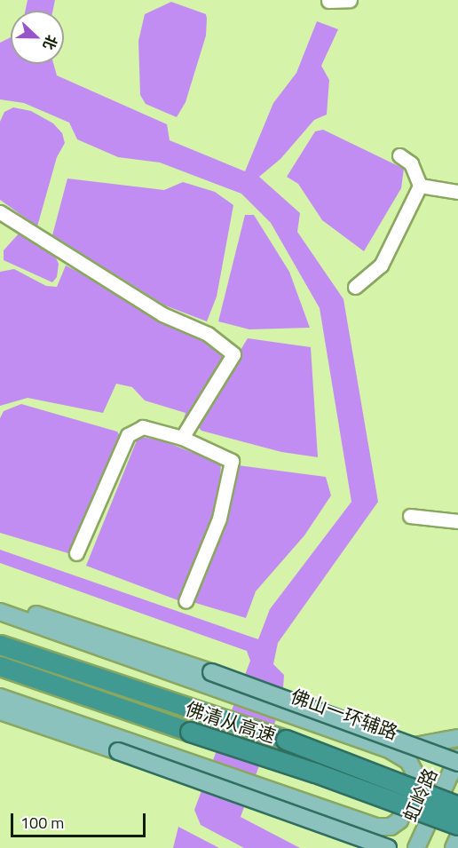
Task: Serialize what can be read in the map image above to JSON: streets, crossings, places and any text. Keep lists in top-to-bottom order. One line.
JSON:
{"streets":{"highway":["佛清从高速"],"main road":["佛山一环辅路","虹岭路"]},"scale_bar":"100 m","north":"right"}
